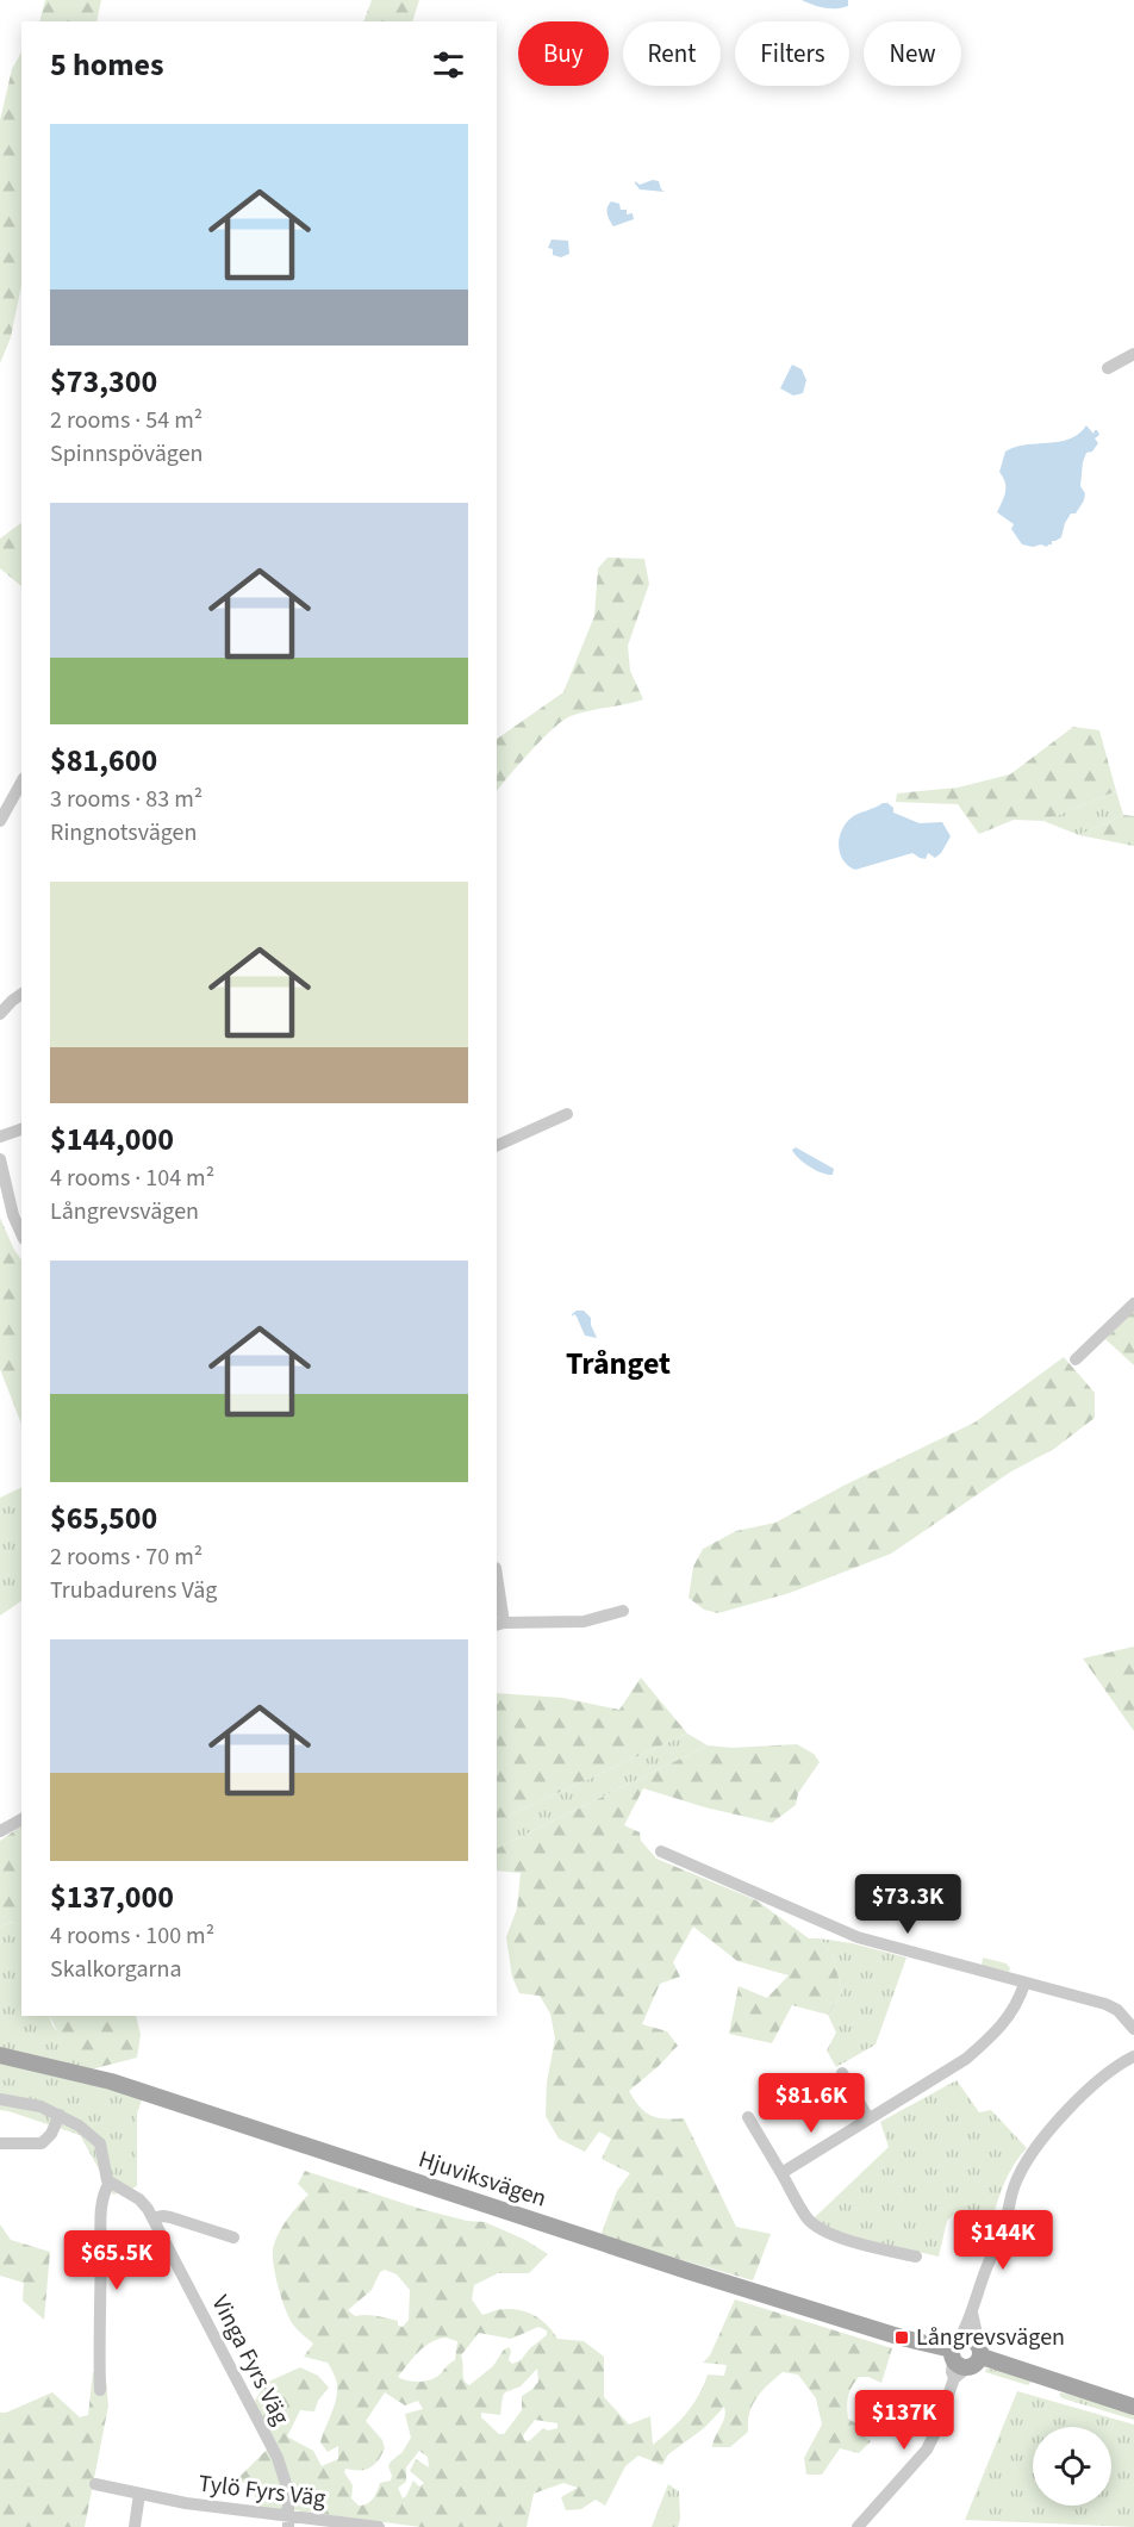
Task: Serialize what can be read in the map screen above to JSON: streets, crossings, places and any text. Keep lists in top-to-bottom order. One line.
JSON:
{"streets":{"main road":["Hjuviksvägen"],"street":["Vinga Fyrs Väg","Tylö Fyrs Väg"]},"crossings":[["Vinga Fyrs Väg","Tylö Fyrs Väg"]],"districts":["Trånget"],"places":{"transit":["Långrevsvägen"]},"page":{"chip":["Buy","Rent","Filters","New"],"heading":"5 homes","list":[{"name":"$73,300","note":"2 rooms · 54 m² · Spinnspövägen"},{"name":"$81,600","note":"3 rooms · 83 m² · Ringnotsvägen"},{"name":"$144,000","note":"4 rooms · 104 m² · Långrevsvägen"},{"name":"$65,500","note":"2 rooms · 70 m² · Trubadurens Väg"},{"name":"$137,000","note":"4 rooms · 100 m² · Skalkorgarna"}],"price":["$73.3K","$81.6K","$144K","$65.5K","$137K"]}}
